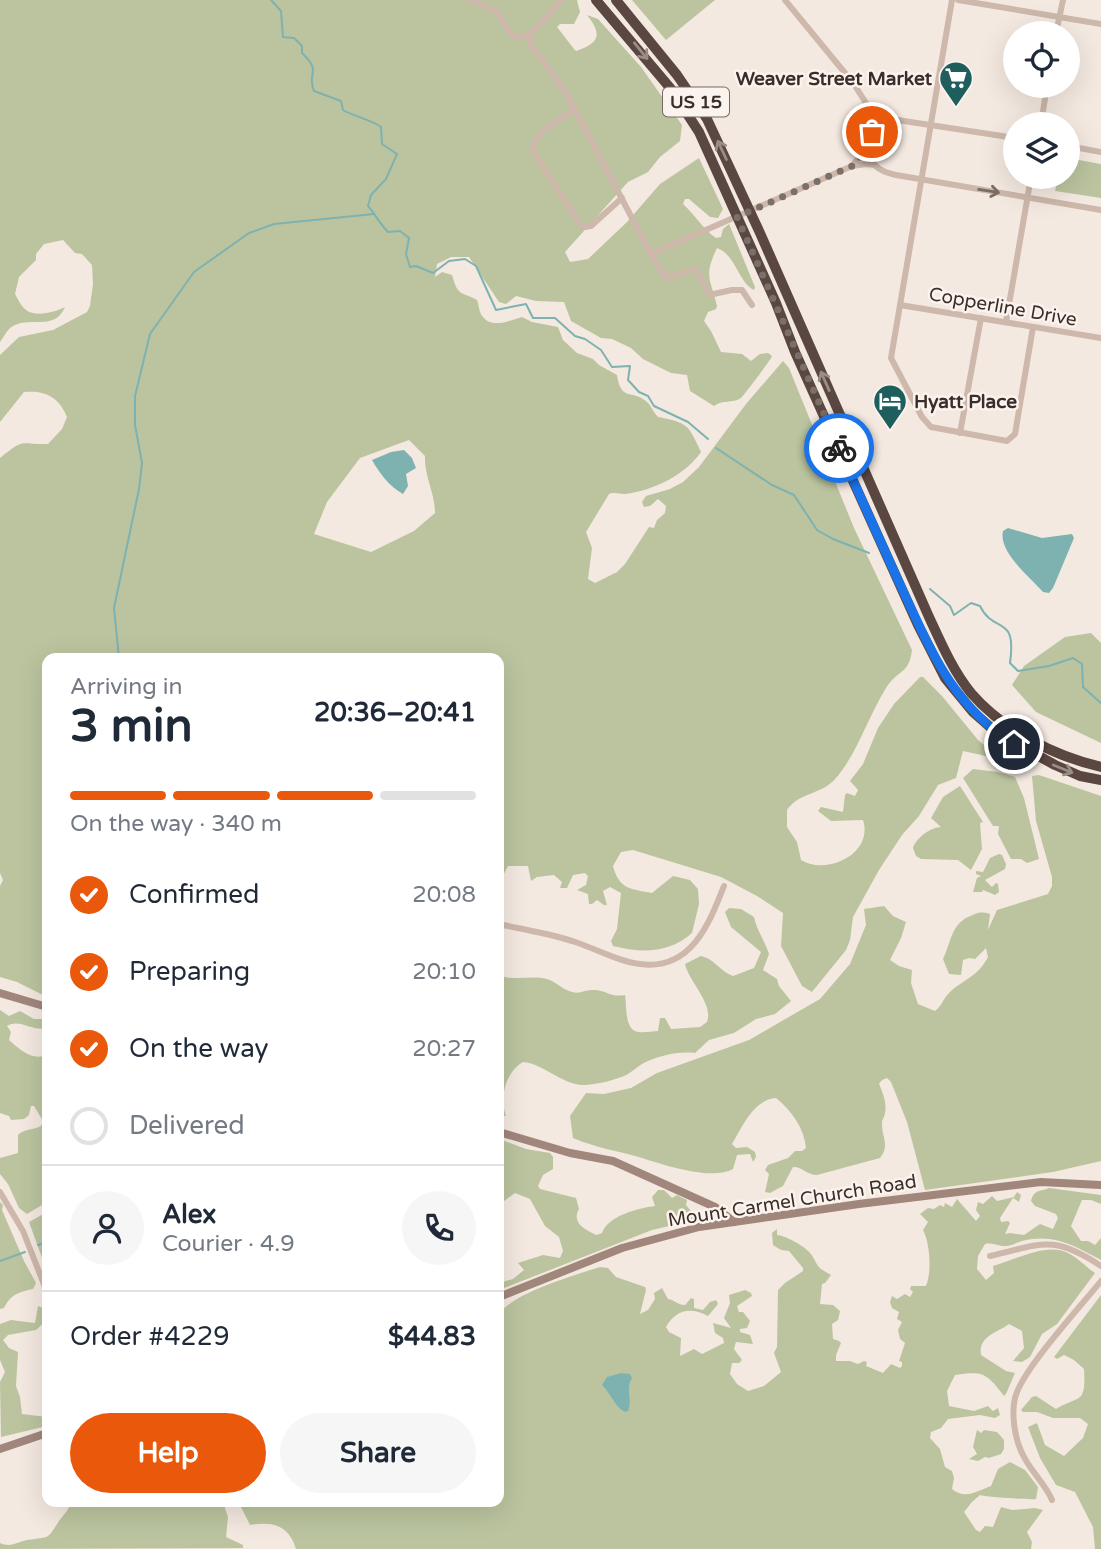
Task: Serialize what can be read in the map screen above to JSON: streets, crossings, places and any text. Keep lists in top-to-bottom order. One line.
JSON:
{"streets":{"highway":["US 15"],"main road":["Mount Carmel Church Road"],"street":["Copperline Drive"]},"places":{"supermarket":["Weaver Street Market"],"hotel":["Hyatt Place"]},"page":{"heading":["3 min","Arriving in","20:36–20:41"],"panel":["Alex","Courier · 4.9","Order #4229","$44.83"],"bar":"On the way · 340 m","list":[["Confirmed","20:08"],["Preparing","20:10"],["On the way","20:27"],"Delivered"],"buttons":["Help","Share"]}}
